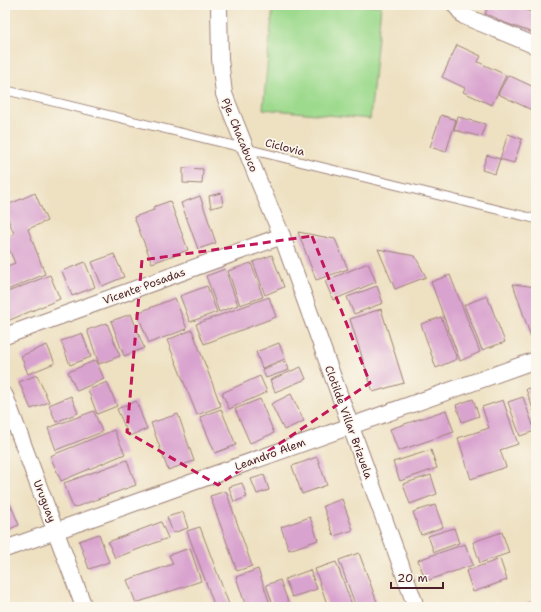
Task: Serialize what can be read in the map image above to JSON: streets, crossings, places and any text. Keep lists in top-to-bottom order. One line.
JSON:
{"streets":{"street":["Pje. Chacabuco","Vicente Posadas","Clotilde Villar Brizuela","Leandro Alem","Uruguay"],"lane":["Ciclovia"]},"crossings":[["Pje. Chacabuco","Ciclovia"],["Pje. Chacabuco","Vicente Posadas"],["Pje. Chacabuco","Clotilde Villar Brizuela"],["Vicente Posadas","Clotilde Villar Brizuela"],["Clotilde Villar Brizuela","Leandro Alem"],["Leandro Alem","Uruguay"]],"scale_bar":"20 m"}
